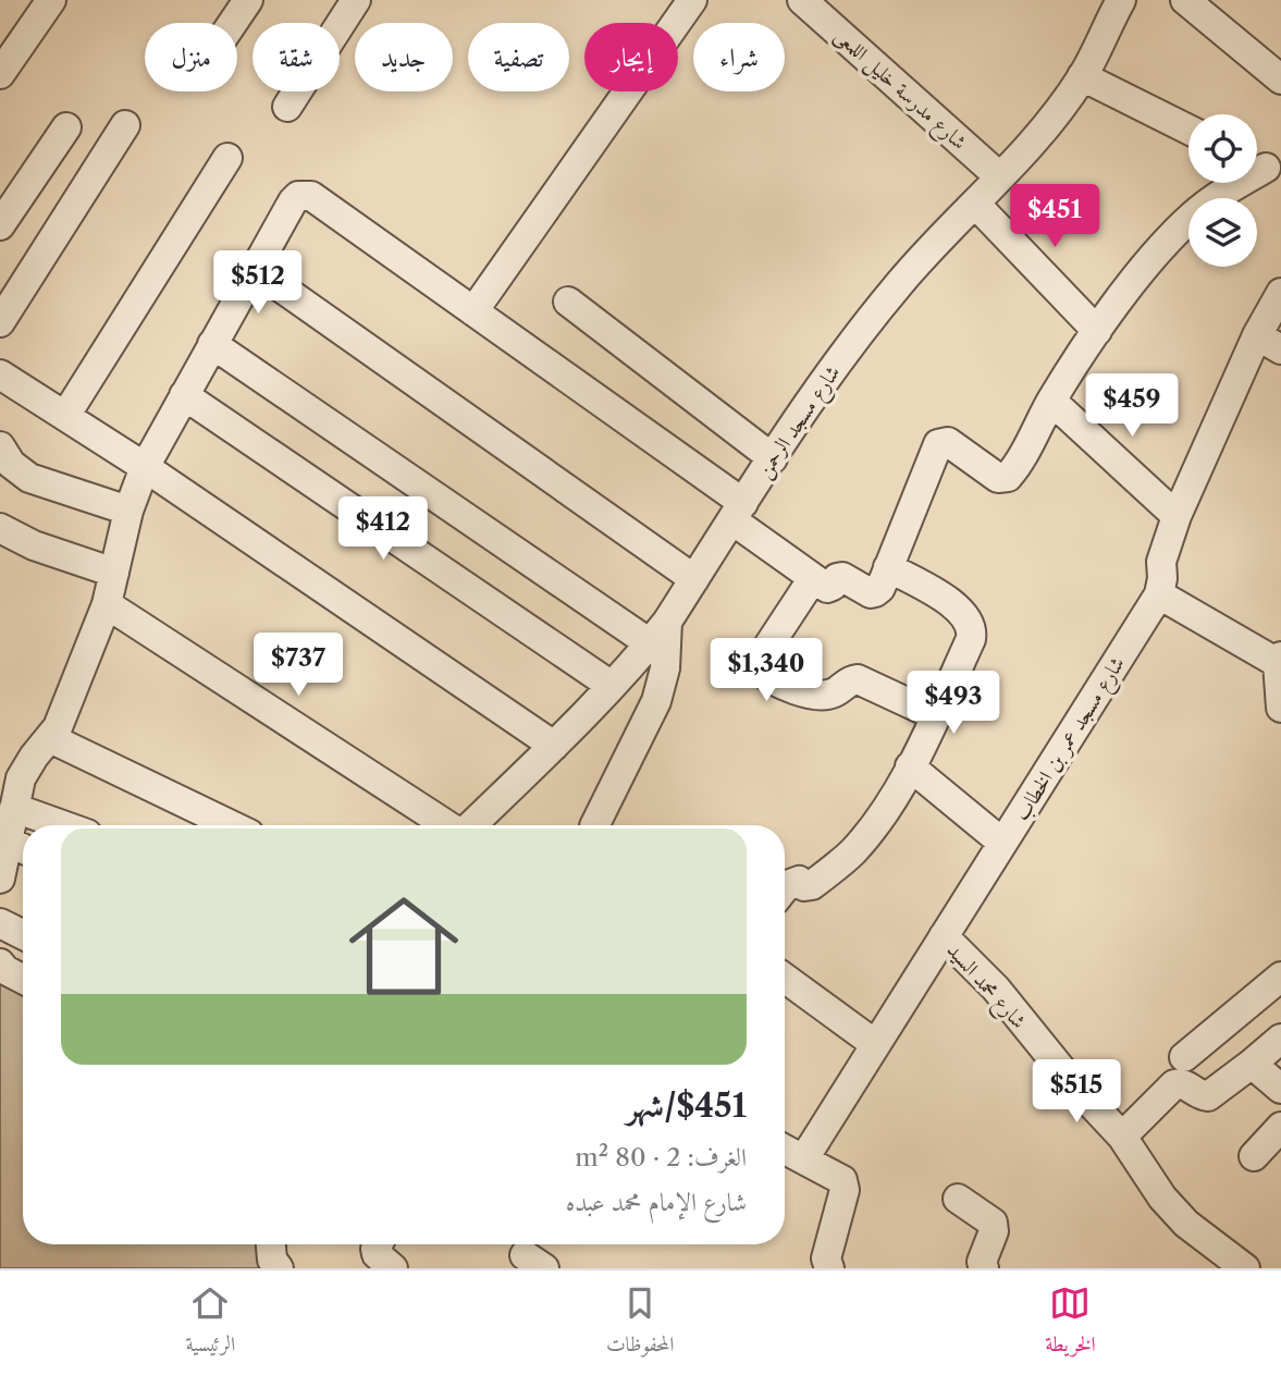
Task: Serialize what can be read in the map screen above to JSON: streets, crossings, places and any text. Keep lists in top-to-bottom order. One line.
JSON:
{"streets":{"street":["شارع مدرسة خليل اللمعى","شارع مسجد الرحمن","شارع مسجد عمر بن الخطاب","شارع محمد السيد"]},"crossings":[["شارع مدرسة خليل اللمعى","شارع مسجد الرحمن"],["شارع مسجد عمر بن الخطاب","شارع محمد السيد"]],"page":{"chip":["شراء","إيجار","تصفية","جديد","شقة","منزل"],"price":["$451","$512","$459","$412","$737","$1,340","$493","$515"],"list":[{"name":"$451/شهر","note":"الغرف: 2 · 80 m² · شارع الإمام محمد عبده"}],"tabs":["الخريطة","المحفوظات","الرئيسية"]}}
